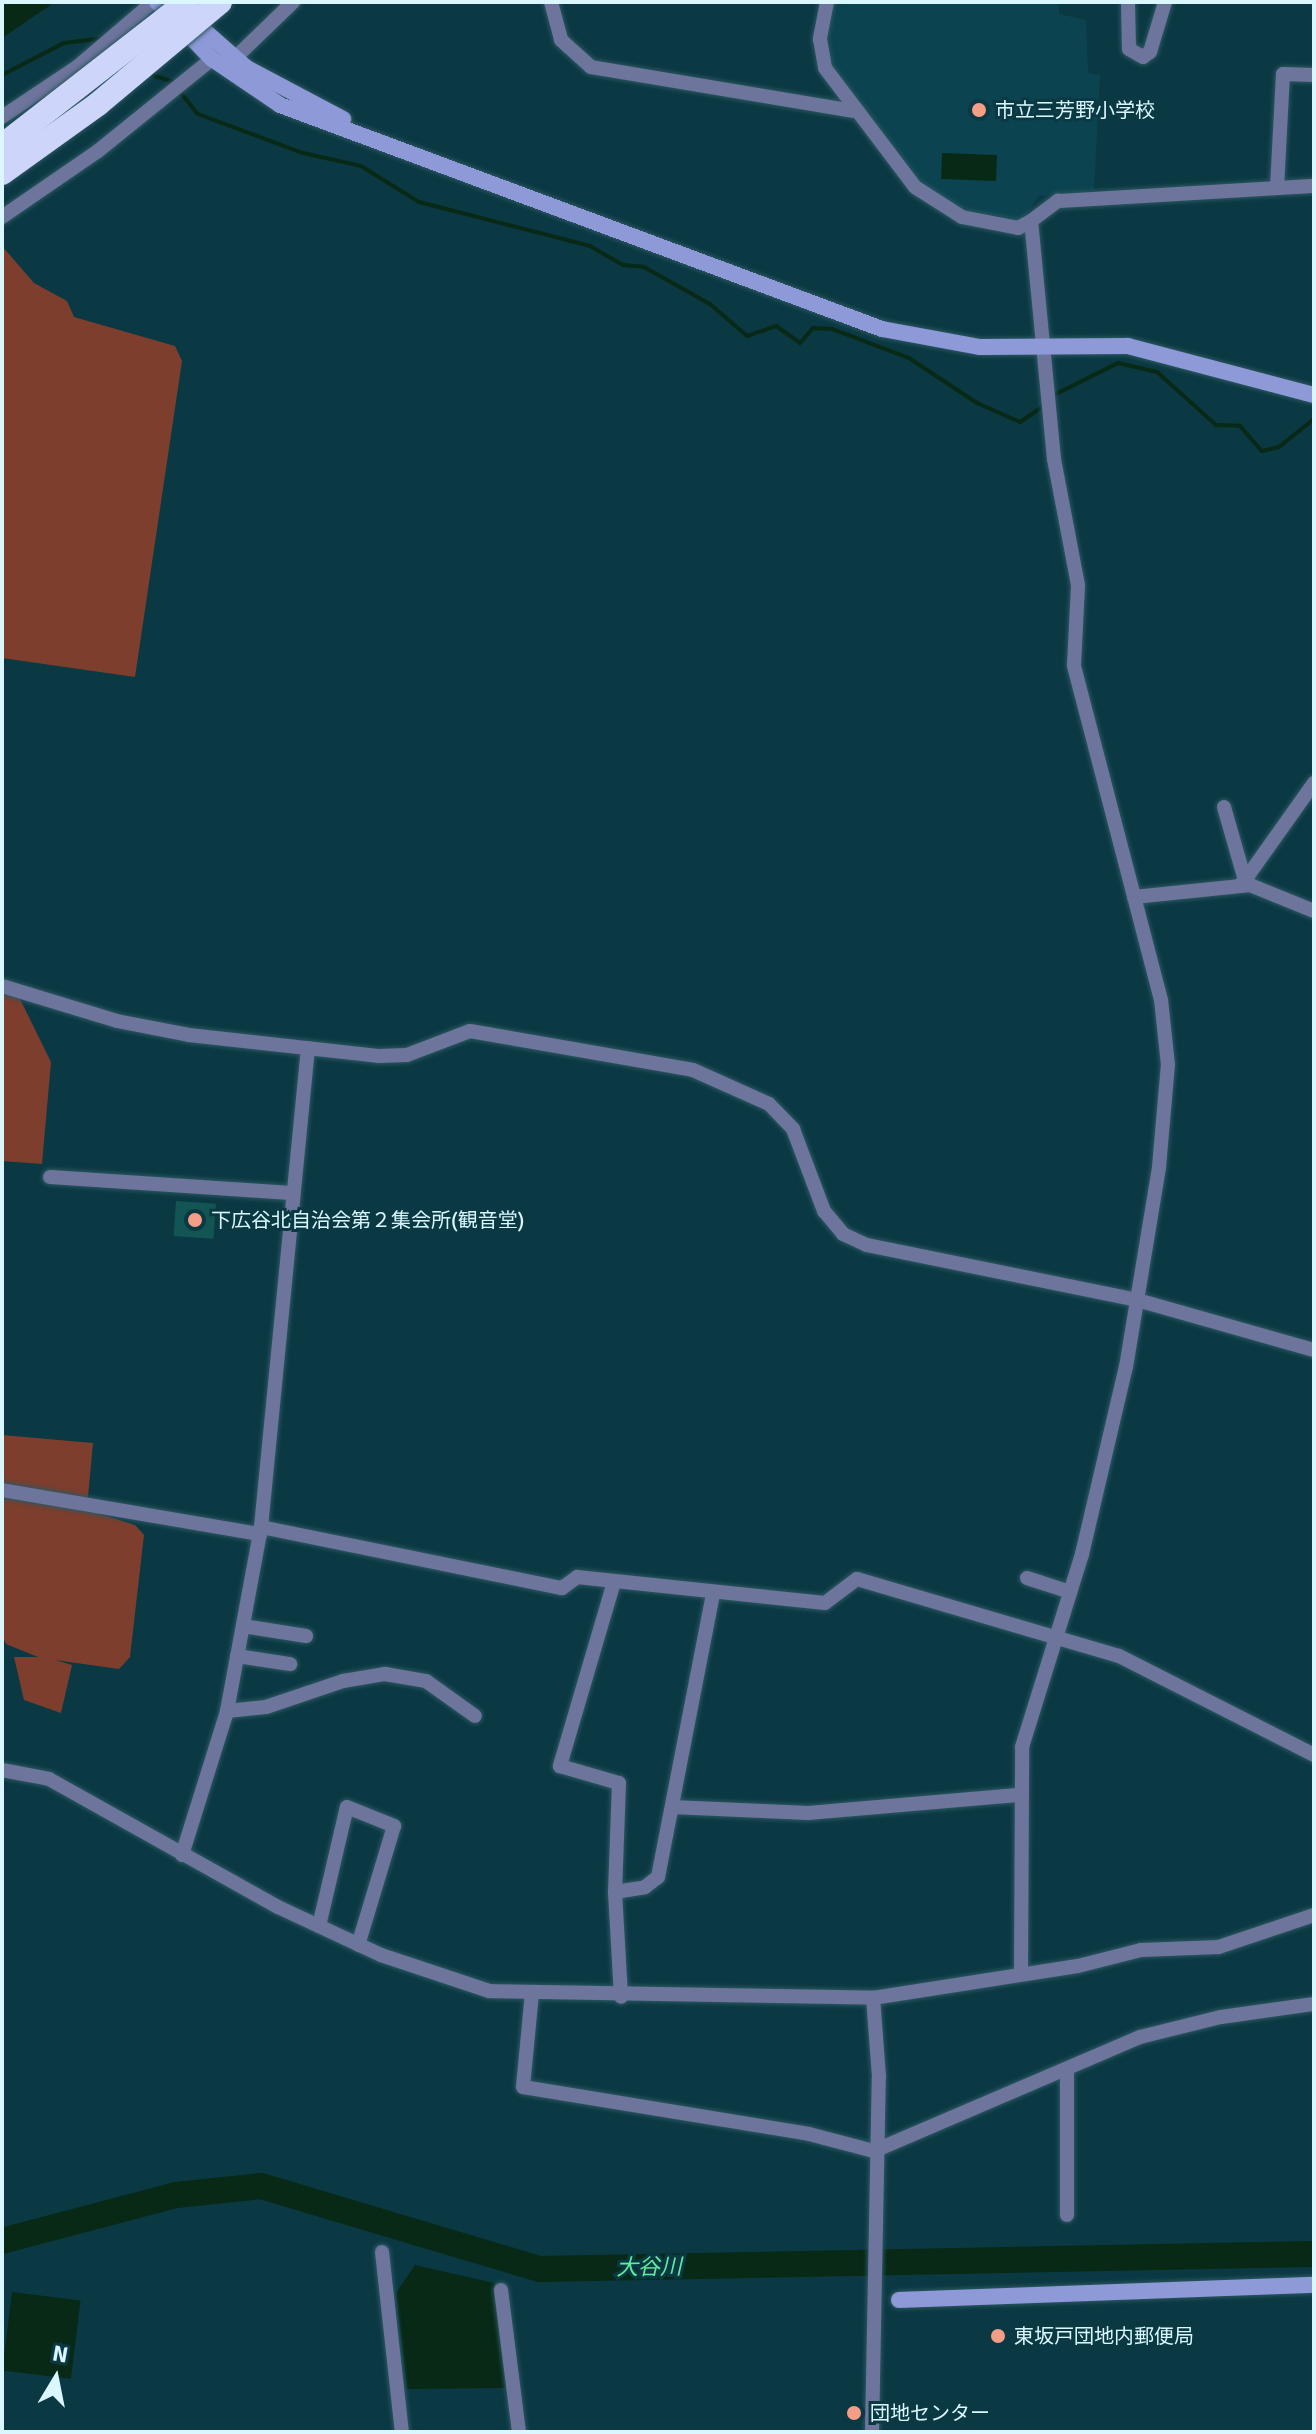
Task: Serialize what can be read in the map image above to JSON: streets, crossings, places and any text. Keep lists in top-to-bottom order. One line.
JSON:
{"water":["大谷川"],"places":["市立三芳野小学校","下広谷北自治会第２集会所(観音堂)","東坂戸団地内郵便局","団地センター"],"north":"top"}
